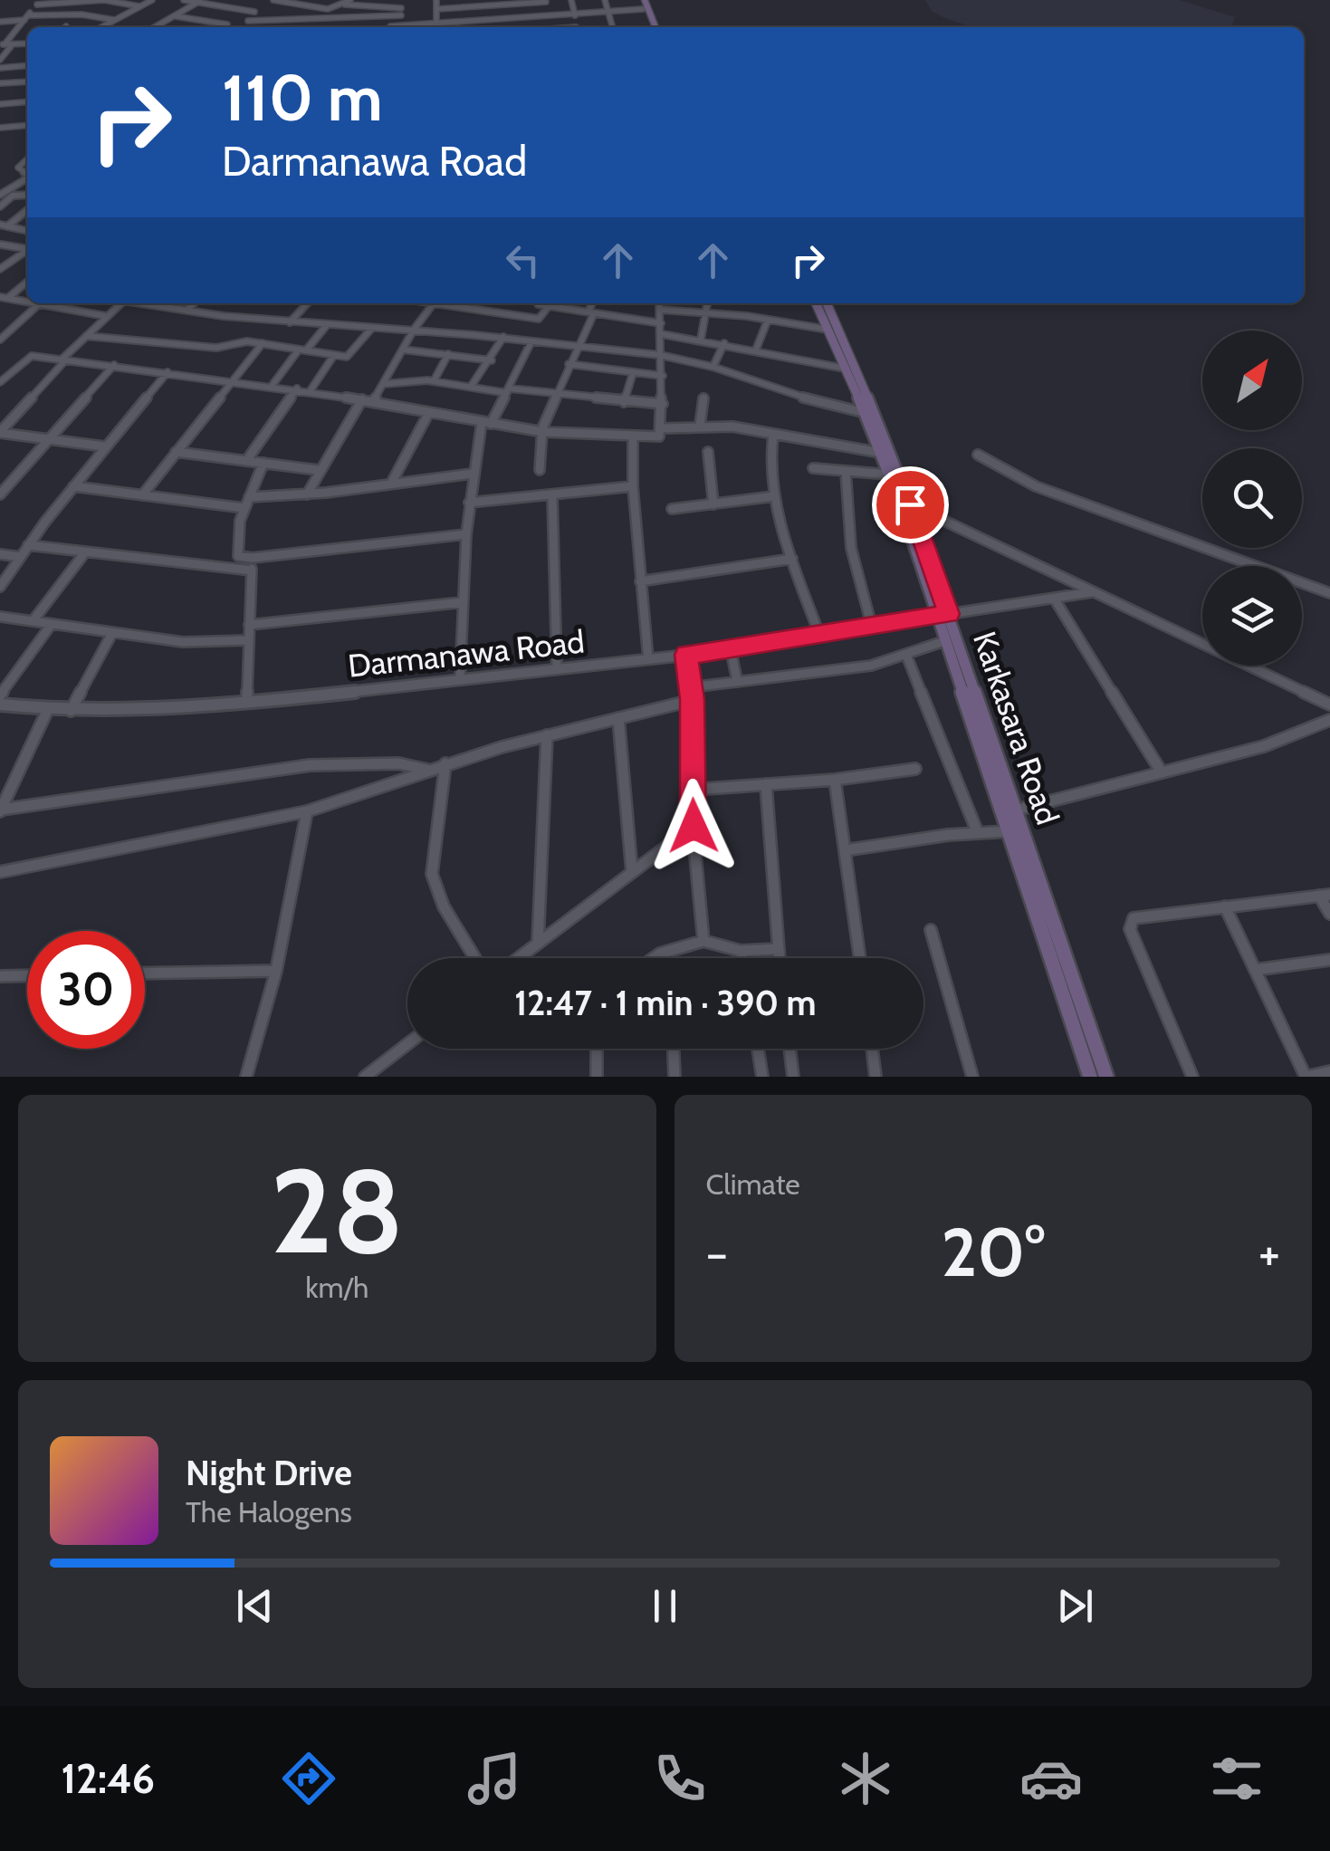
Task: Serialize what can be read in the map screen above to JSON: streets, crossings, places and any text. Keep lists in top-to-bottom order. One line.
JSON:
{"streets":{"main road":["Karkasara Road"],"street":["Darmanawa Road"]},"crossings":[["Darmanawa Road","Karkasara Road"]],"north":"top right","page":{"turn":["110 m","Darmanawa Road"],"limit":"30","trip":"12:47 · 1 min · 390 m","tile":[["28","km/h"],"Climate"],"heat":["−","20°","+"],"song":["Night Drive","The Halogens"],"tabs":"12:46"}}
